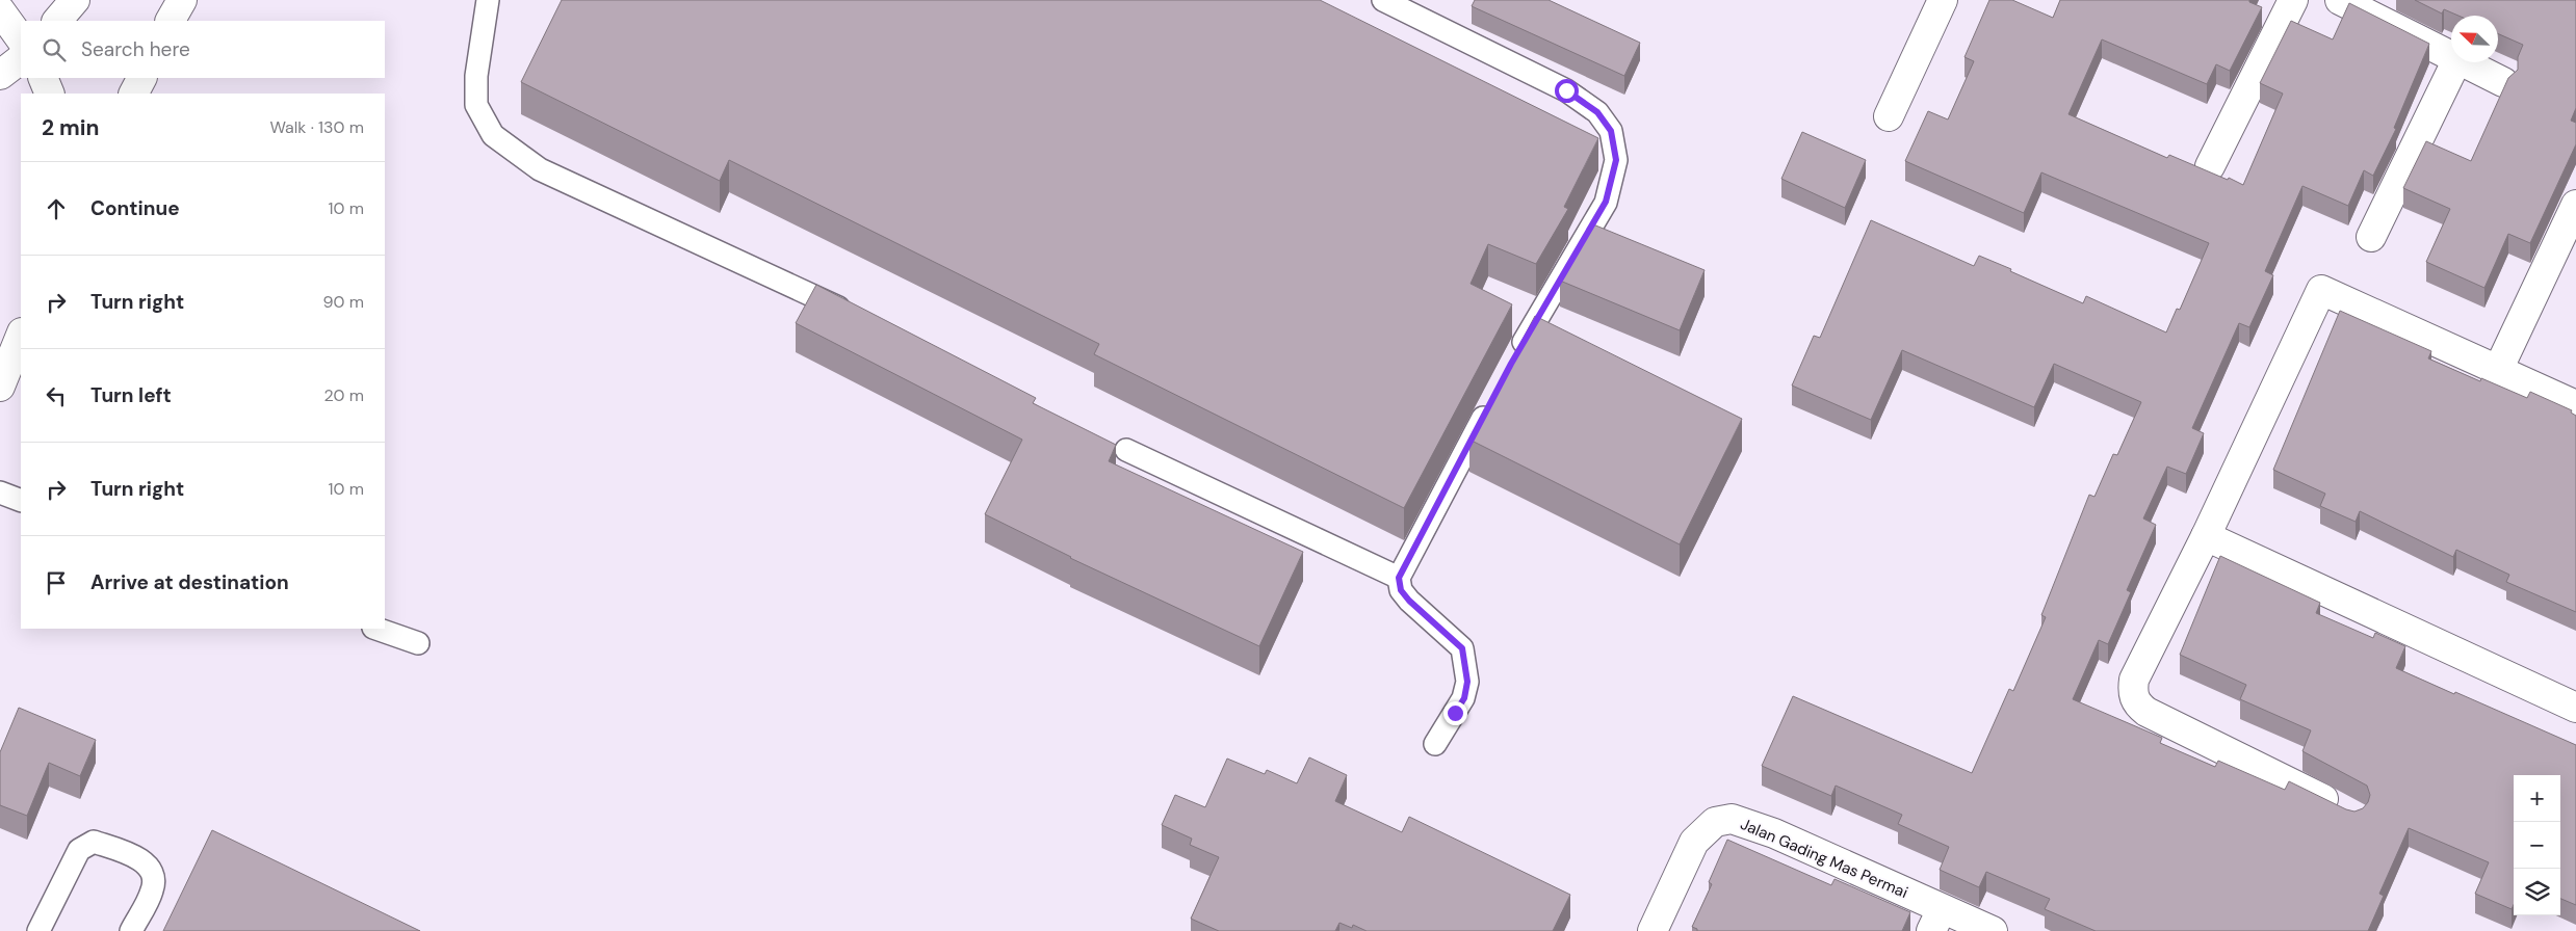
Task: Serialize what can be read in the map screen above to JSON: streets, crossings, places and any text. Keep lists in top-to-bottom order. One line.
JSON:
{"streets":{"main road":["Jalan Gading Mas Permai"]},"north":"top left","page":{"search":"Search here","heading":["2 min","Walk · 130 m"],"list":[["Continue","10 m"],["Turn right","90 m"],["Turn left","20 m"],["Turn right","10 m"],"Arrive at destination"],"map_buttons":["+","−"]}}
